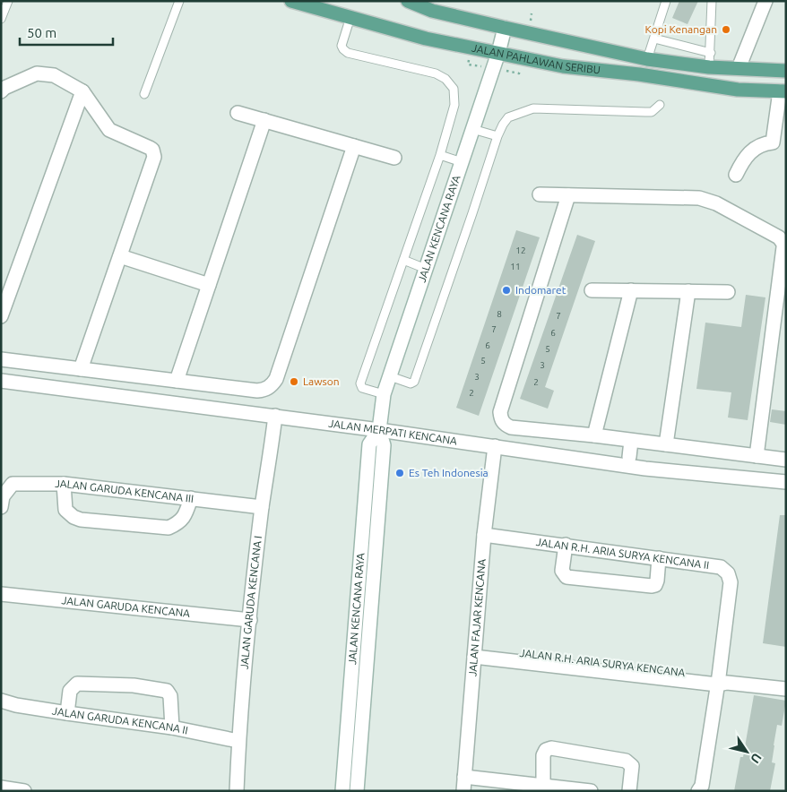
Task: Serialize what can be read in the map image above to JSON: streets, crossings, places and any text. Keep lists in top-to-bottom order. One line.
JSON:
{"streets":{"main road":["JALAN PAHLAWAN SERIBU"],"street":["JALAN KENCANA RAYA","JALAN MERPATI KENCANA","JALAN GARUDA KENCANA III","JALAN R.H. ARIA SURYA KENCANA II","JALAN GARUDA KENCANA I","JALAN GARUDA KENCANA","JALAN FAJAR KENCANA","JALAN R.H. ARIA SURYA KENCANA","JALAN GARUDA KENCANA II"]},"crossings":[["JALAN PAHLAWAN SERIBU","JALAN KENCANA RAYA"],["JALAN KENCANA RAYA","JALAN MERPATI KENCANA"],["JALAN MERPATI KENCANA","JALAN GARUDA KENCANA I"],["JALAN MERPATI KENCANA","JALAN FAJAR KENCANA"],["JALAN GARUDA KENCANA III","JALAN GARUDA KENCANA I"],["JALAN R.H. ARIA SURYA KENCANA II","JALAN FAJAR KENCANA"],["JALAN R.H. ARIA SURYA KENCANA II","JALAN R.H. ARIA SURYA KENCANA"],["JALAN GARUDA KENCANA I","JALAN GARUDA KENCANA"],["JALAN GARUDA KENCANA I","JALAN GARUDA KENCANA II"],["JALAN FAJAR KENCANA","JALAN R.H. ARIA SURYA KENCANA"]],"places":["Kopi Kenangan","Indomaret","Lawson","Es Teh Indonesia"],"house_numbers":["12","11","8","7","7","6","6","5","5","3","3","2","2"],"scale_bar":"50 m","north":"bottom right"}
